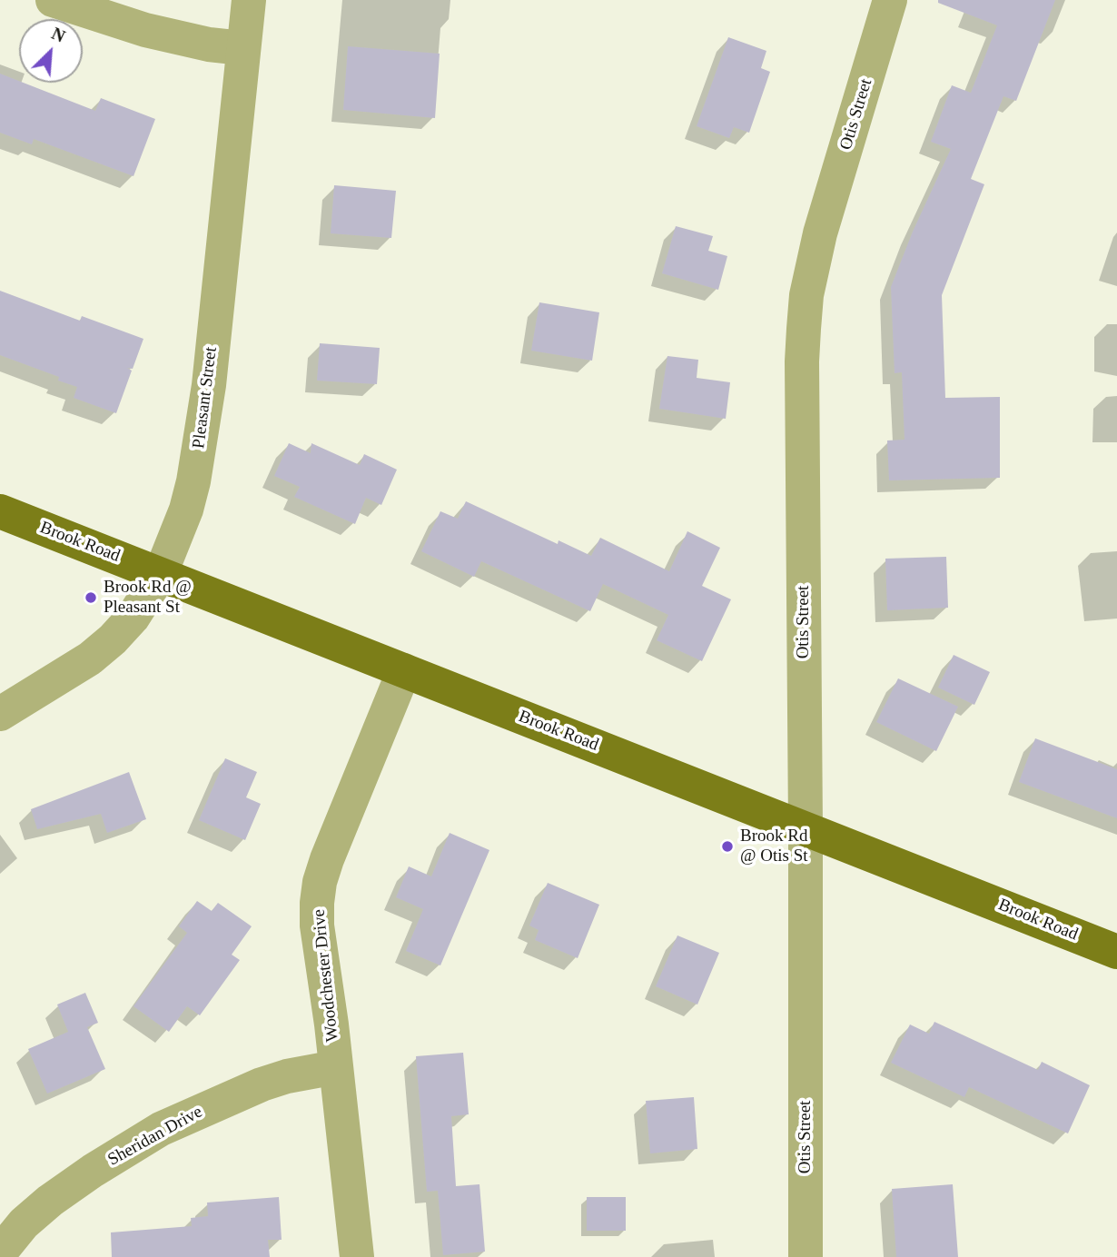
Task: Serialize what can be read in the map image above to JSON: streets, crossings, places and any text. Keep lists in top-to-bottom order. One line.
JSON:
{"streets":{"main road":["Brook Road"],"street":["Otis Street","Pleasant Street","Woodchester Drive","Sheridan Drive"]},"crossings":[["Otis Street","Brook Road"],["Pleasant Street","Brook Road"],["Brook Road","Woodchester Drive"],["Woodchester Drive","Sheridan Drive"]],"places":["Brook Rd @ Pleasant St","Brook Rd @ Otis St"],"north":"top right"}
